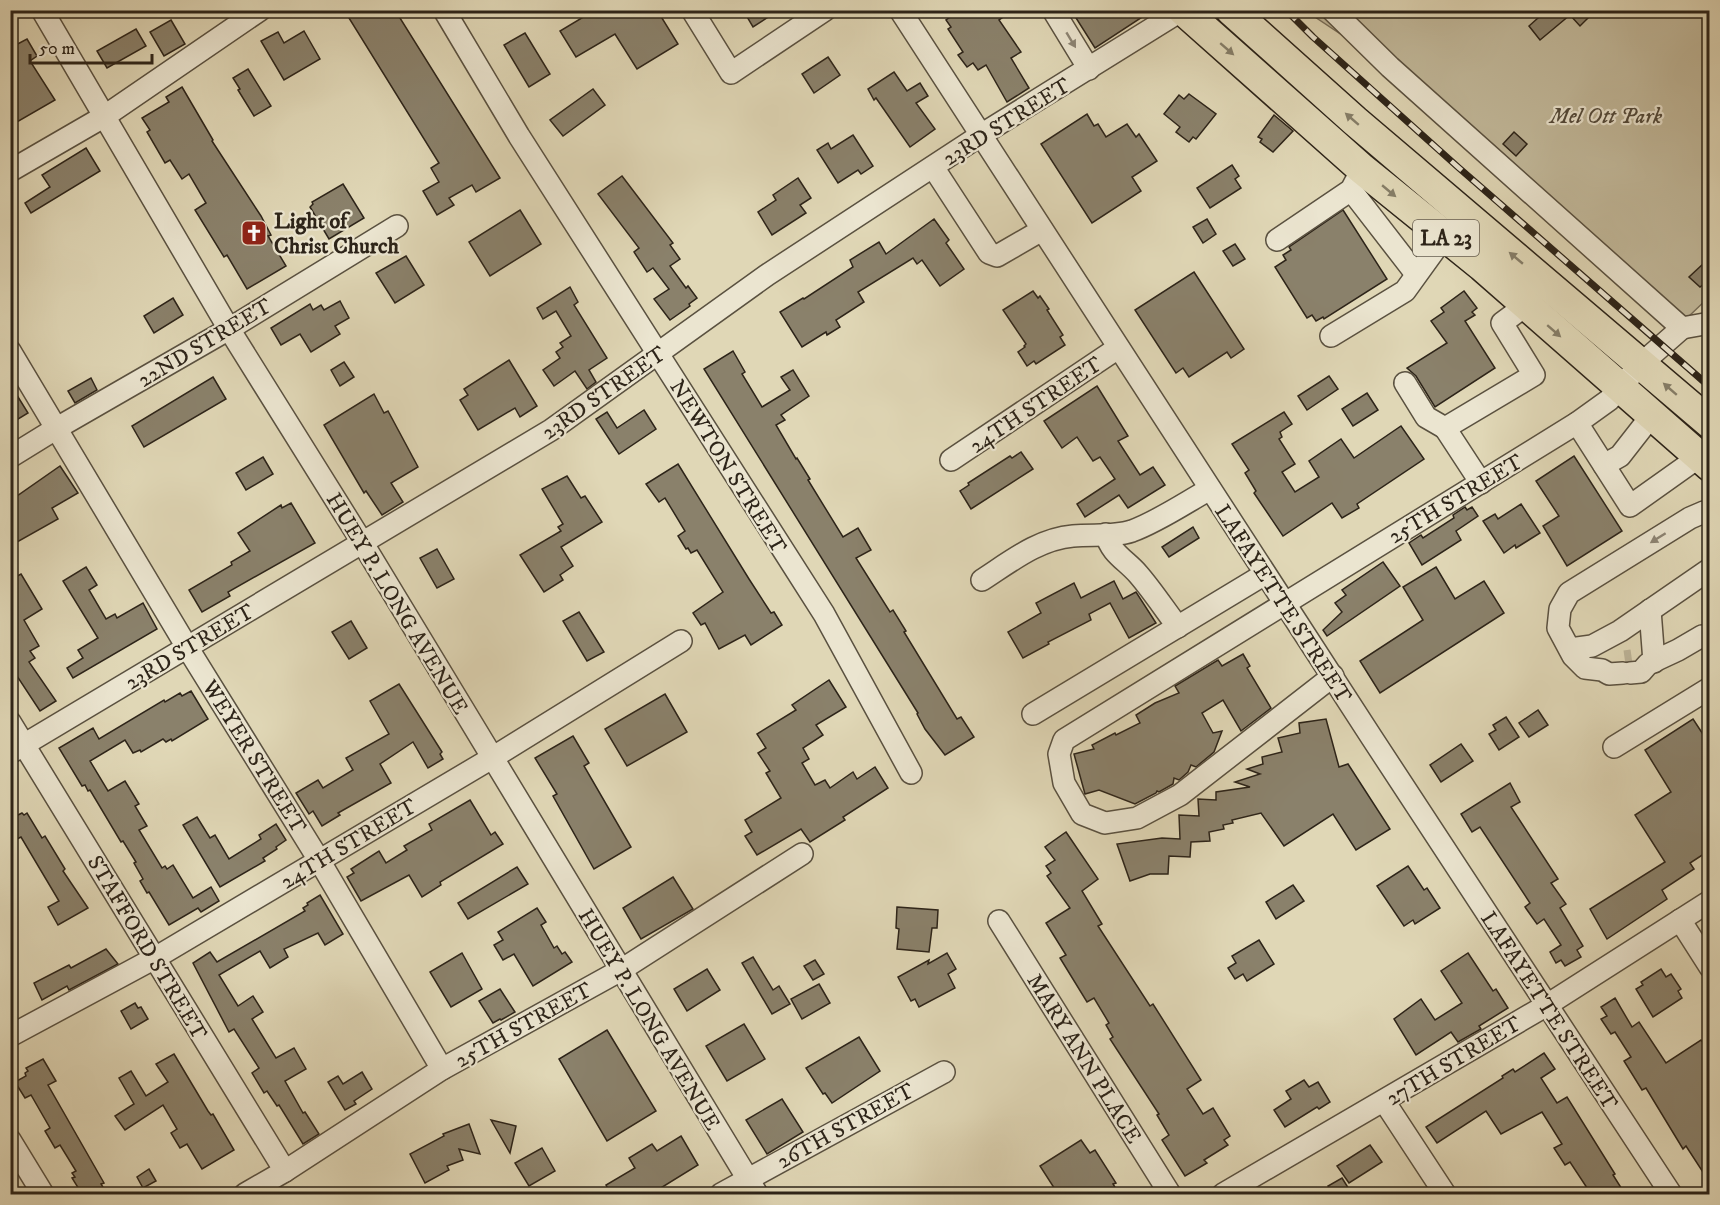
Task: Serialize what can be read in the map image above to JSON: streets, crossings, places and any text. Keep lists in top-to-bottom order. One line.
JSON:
{"streets":{"highway":["LA 23"],"street":["23RD STREET","22ND STREET","24TH STREET","NEWTON STREET","25TH STREET","HUEY P. LONG AVENUE","LAFAYETTE STREET","WEYER STREET","STAFFORD STREET","MARY ANN PLACE","27TH STREET","26TH STREET"]},"crossings":[["23RD STREET","LA 23"],["23RD STREET","NEWTON STREET"],["23RD STREET","HUEY P. LONG AVENUE"],["23RD STREET","LAFAYETTE STREET"],["23RD STREET","WEYER STREET"],["23RD STREET","STAFFORD STREET"],["LA 23","25TH STREET"],["22ND STREET","HUEY P. LONG AVENUE"],["22ND STREET","WEYER STREET"],["24TH STREET","HUEY P. LONG AVENUE"],["24TH STREET","LAFAYETTE STREET"],["24TH STREET","WEYER STREET"],["24TH STREET","STAFFORD STREET"],["25TH STREET","HUEY P. LONG AVENUE"],["25TH STREET","LAFAYETTE STREET"],["25TH STREET","WEYER STREET"],["25TH STREET","STAFFORD STREET"],["HUEY P. LONG AVENUE","26TH STREET"],["LAFAYETTE STREET","27TH STREET"]],"parks":["Mel Ott Park"],"places":{"church":["Light of Christ Church"]},"scale_bar":"50 m"}
